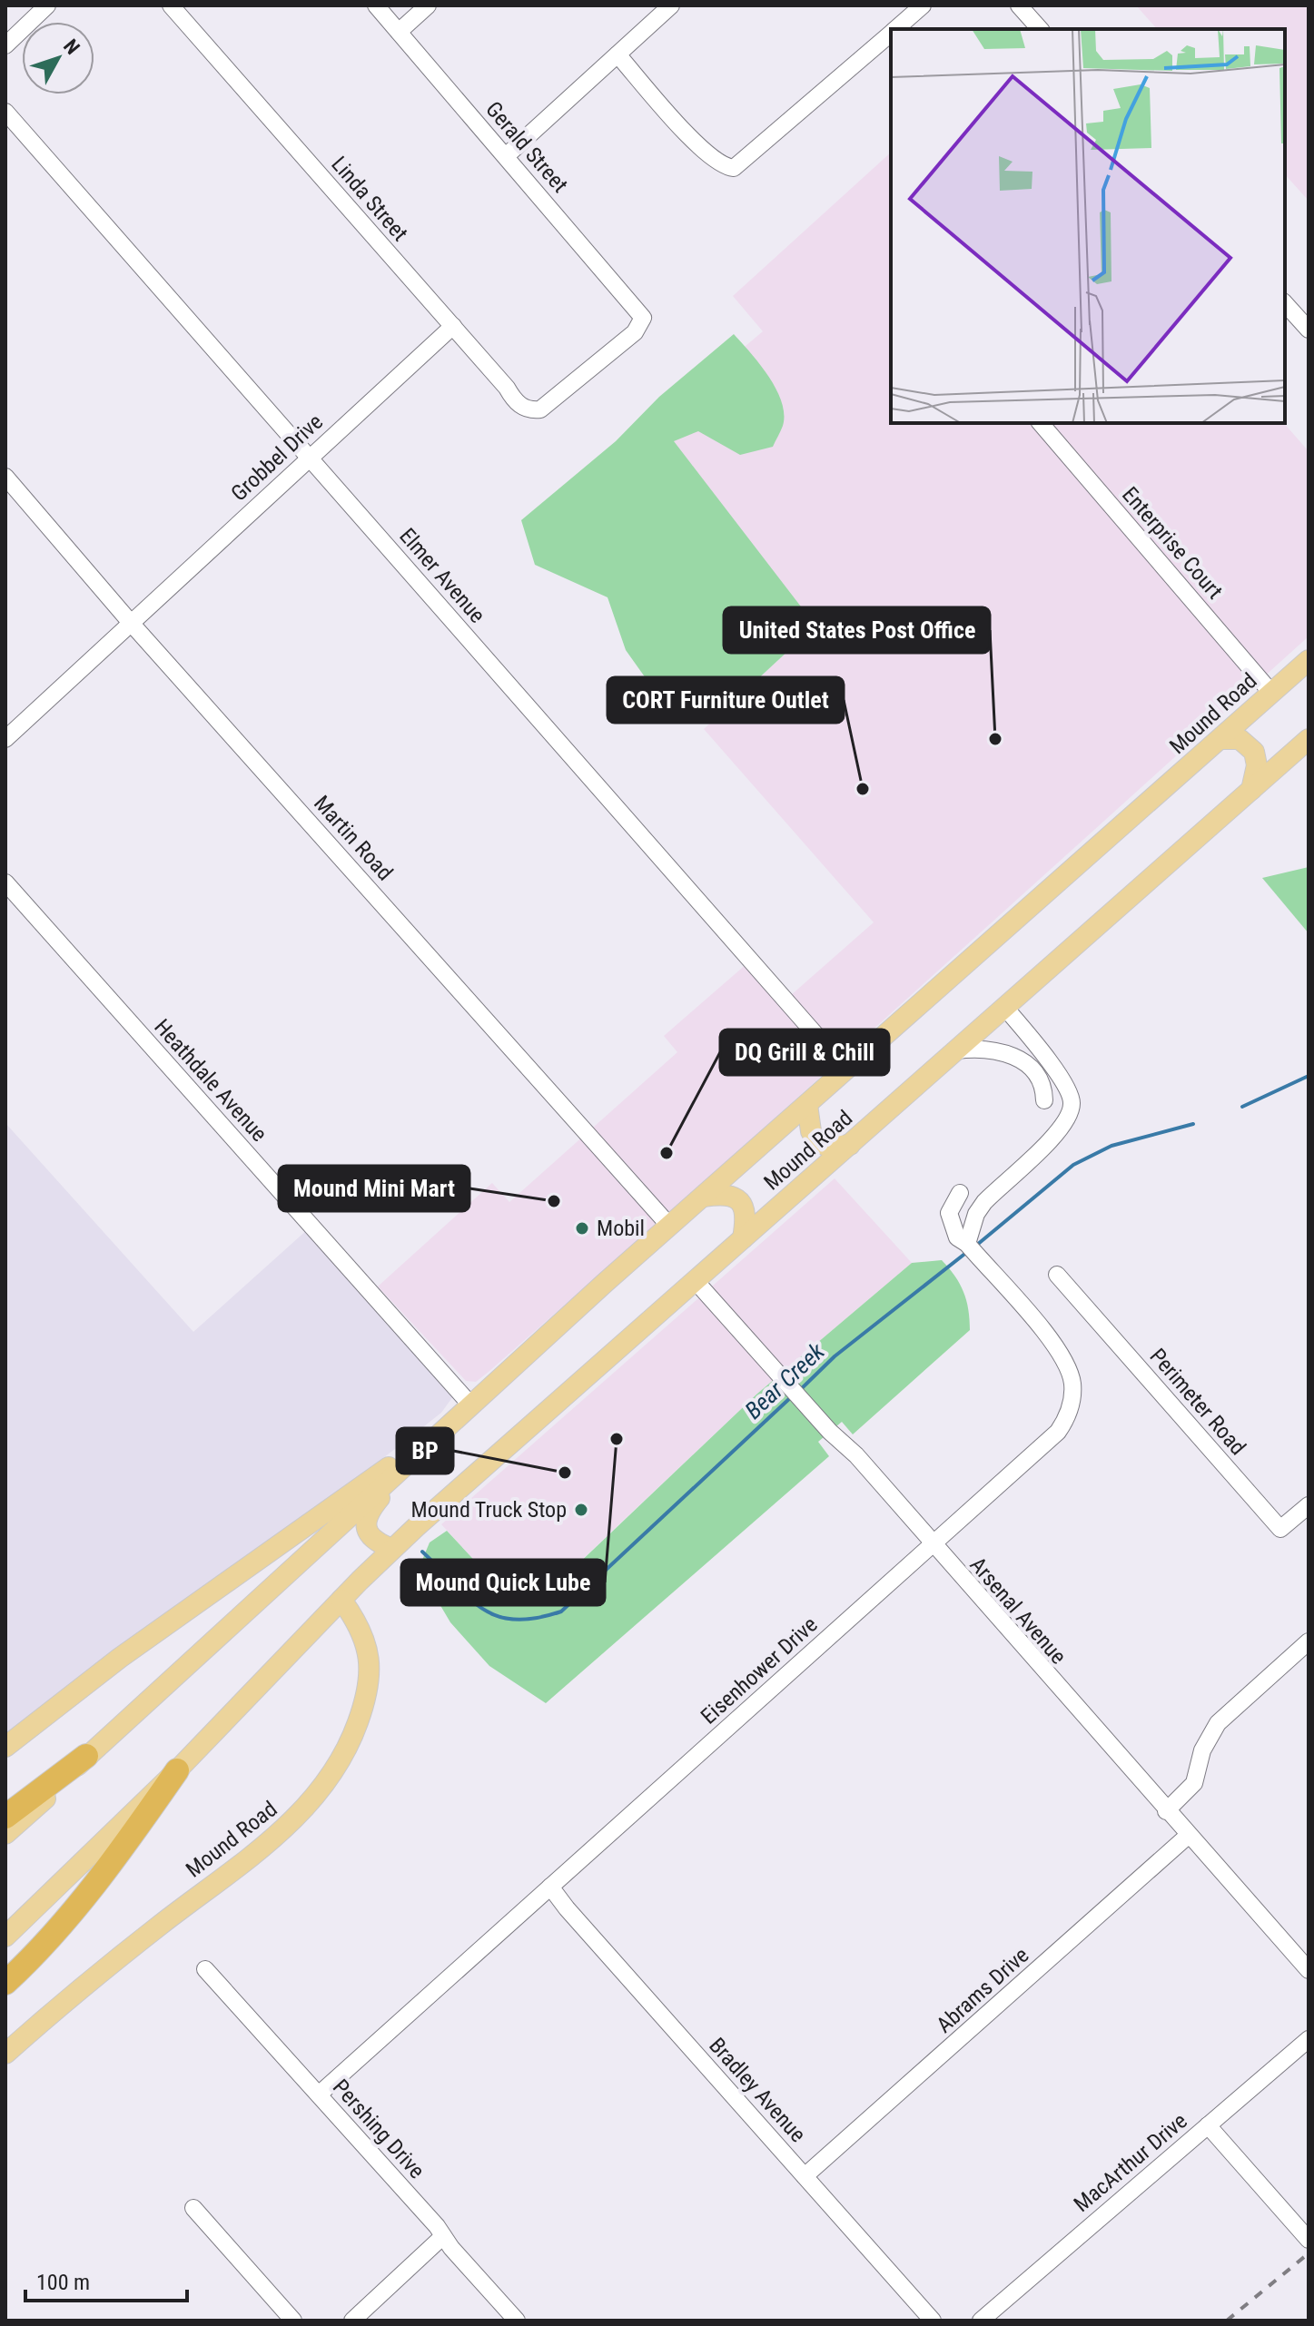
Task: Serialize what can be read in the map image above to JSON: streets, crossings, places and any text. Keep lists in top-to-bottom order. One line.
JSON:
{"streets":{"main road":["Mound Road"],"street":["Gerald Street","Linda Street","Grobbel Drive","Enterprise Court","Elmer Avenue","Martin Road","Heathdale Avenue","Perimeter Road","Arsenal Avenue","Eisenhower Drive","Abrams Drive","Bradley Avenue","Pershing Drive","MacArthur Drive"]},"crossings":[["Gerald Street","Linda Street"],["Linda Street","Grobbel Drive"],["Grobbel Drive","Elmer Avenue"],["Grobbel Drive","Martin Road"],["Enterprise Court","Mound Road"],["Elmer Avenue","Mound Road"],["Mound Road","Martin Road"],["Mound Road","Heathdale Avenue"],["Mound Road","Arsenal Avenue"],["Arsenal Avenue","Eisenhower Drive"],["Arsenal Avenue","Abrams Drive"],["Eisenhower Drive","Bradley Avenue"],["Eisenhower Drive","Pershing Drive"],["Abrams Drive","Bradley Avenue"]],"water":["Bear Creek"],"places":["United States Post Office","CORT Furniture Outlet","DQ Grill & Chill","Mound Mini Mart","Mobil","Mound Quick Lube","BP","Mound Truck Stop"],"scale_bar":"100 m","north":"top right"}
